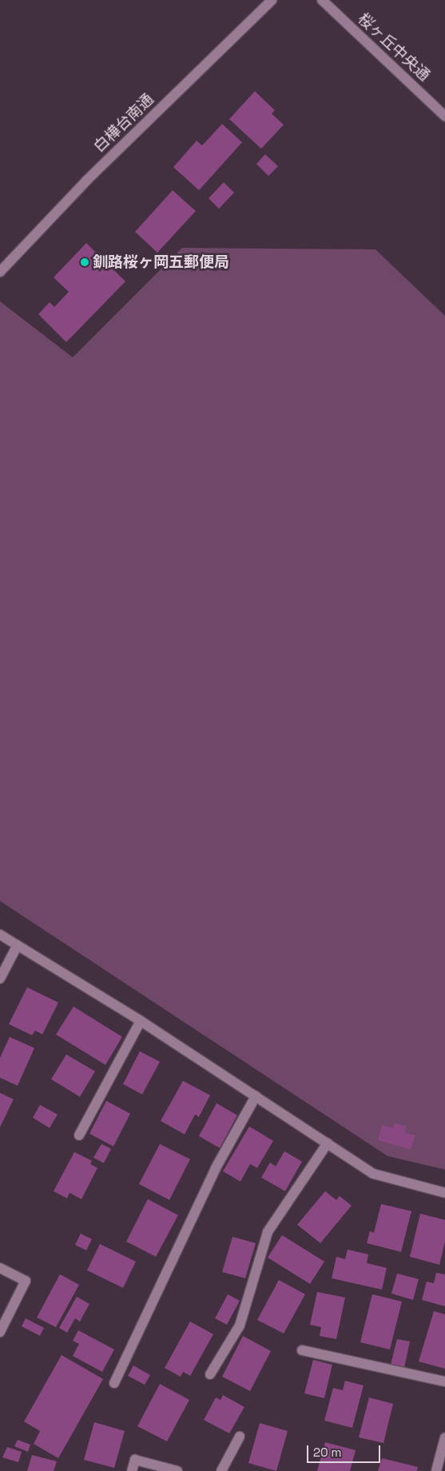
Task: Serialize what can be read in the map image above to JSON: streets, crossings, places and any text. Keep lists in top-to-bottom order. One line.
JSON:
{"streets":{"street":["桜ヶ丘中央通","白樺台南通"]},"places":["釧路桜ヶ岡五郵便局"],"scale_bar":"20 m"}
